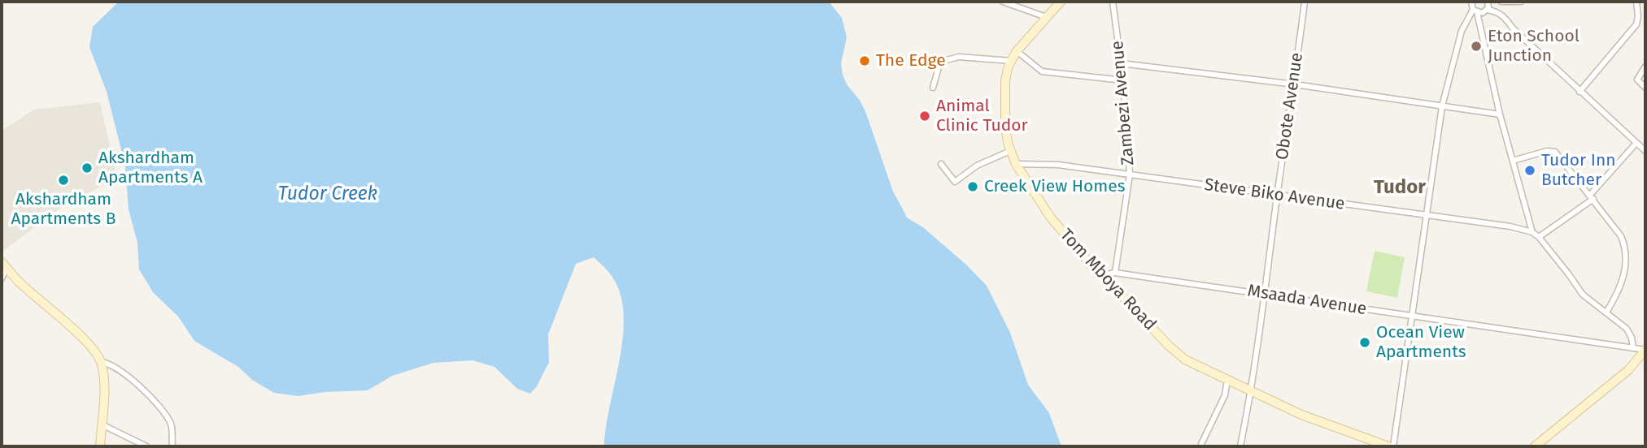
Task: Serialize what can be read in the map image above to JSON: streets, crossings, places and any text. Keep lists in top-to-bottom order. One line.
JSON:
{"streets":{"main road":["Tom Mboya Road"],"street":["Zambezi Avenue","Obote Avenue","Steve Biko Avenue","Msaada Avenue"]},"crossings":[["Zambezi Avenue","Steve Biko Avenue"],["Zambezi Avenue","Msaada Avenue"],["Obote Avenue","Steve Biko Avenue"],["Obote Avenue","Tom Mboya Road"],["Obote Avenue","Msaada Avenue"],["Steve Biko Avenue","Tom Mboya Road"],["Tom Mboya Road","Msaada Avenue"]],"districts":["Tudor"],"water":["Tudor Creek"],"places":["Eton School Junction","The Edge","Animal Clinic Tudor","Akshardham Apartments A","Tudor Inn Butcher","Akshardham Apartments B","Creek View Homes","Ocean View Apartments"]}
